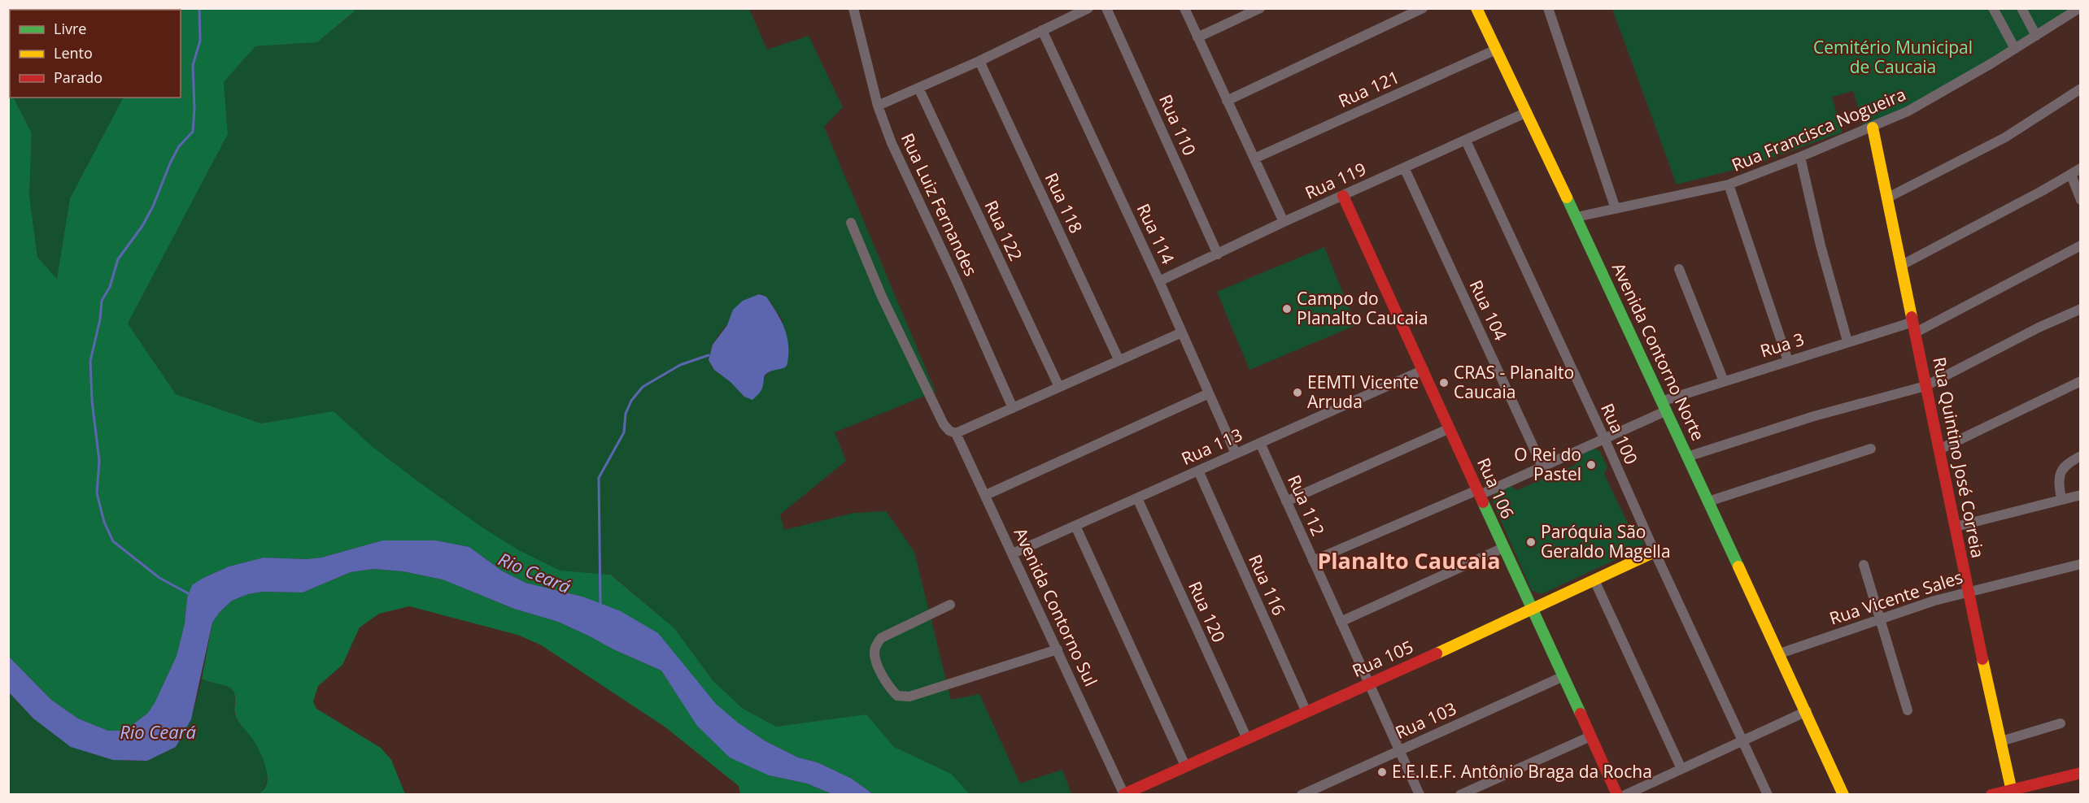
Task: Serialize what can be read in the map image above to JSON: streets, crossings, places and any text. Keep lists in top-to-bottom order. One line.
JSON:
{"streets":{"street":["Rua 121","Rua 110","Rua Francisca Nogueira","Rua 119","Rua 118","Rua Luiz Fernandes","Rua 122","Rua 114","Rua 104","Rua 3","Avenida Contorno Norte","Rua 100","Rua 113","Rua Quintino José Correia","Rua 106","Rua 112","Rua 116","Rua Vicente Sales","Avenida Contorno Sul","Rua 120","Rua 105","Rua 103"]},"crossings":[["Rua 121","Avenida Contorno Norte"],["Rua 110","Rua 119"],["Rua Francisca Nogueira","Avenida Contorno Norte"],["Rua Francisca Nogueira","Rua Quintino José Correia"],["Rua 119","Rua 114"],["Rua 119","Rua 104"],["Rua 119","Avenida Contorno Norte"],["Rua 119","Rua 100"],["Rua 119","Rua 106"],["Rua 114","Rua 113"],["Rua 104","Rua 3"],["Rua 3","Avenida Contorno Norte"],["Rua 3","Rua 100"],["Rua 3","Rua Quintino José Correia"],["Rua 3","Rua 106"],["Rua 3","Rua 112"],["Avenida Contorno Norte","Rua Vicente Sales"],["Rua 100","Rua 105"],["Rua 113","Rua 106"],["Rua 113","Rua 112"],["Rua 113","Rua 116"],["Rua 113","Avenida Contorno Sul"],["Rua 113","Rua 120"],["Rua Quintino José Correia","Rua Vicente Sales"],["Rua 106","Rua 105"],["Rua 106","Rua 103"],["Rua 112","Rua 105"],["Rua 112","Rua 103"],["Rua 116","Rua 105"],["Avenida Contorno Sul","Rua 105"],["Rua 120","Rua 105"]],"districts":["Planalto Caucaia"],"water":["Rio Ceará"],"parks":["Cemitério Municipal de Caucaia"],"places":["Campo do Planalto Caucaia","CRAS - Planalto Caucaia","EEMTI Vicente Arruda","O Rei do Pastel","Paróquia São Geraldo Magella","E.E.I.E.F. Antônio Braga da Rocha"],"legend":["Livre","Lento","Parado"]}
